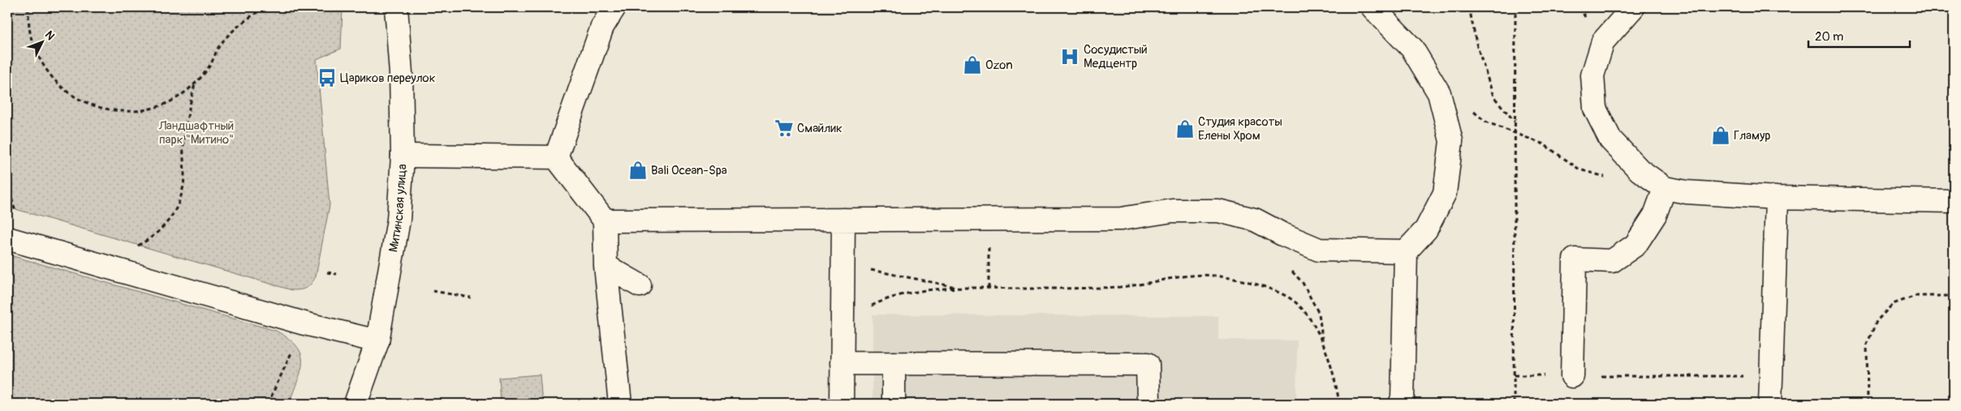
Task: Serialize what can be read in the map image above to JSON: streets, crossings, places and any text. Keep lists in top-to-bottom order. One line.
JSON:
{"streets":{"main road":["Митинская улица"]},"parks":["Ландшафтный парк \"Митино\""],"places":{"hospital":["Сосудистый Медцентр"],"shop":["Ozon","Студия красоты Елены Хром","Гламур","Bali Ocean-Spa"],"bus stop":["Цариков переулок"],"supermarket":["Смайлик"]},"scale_bar":"20 m","north":"top right"}
